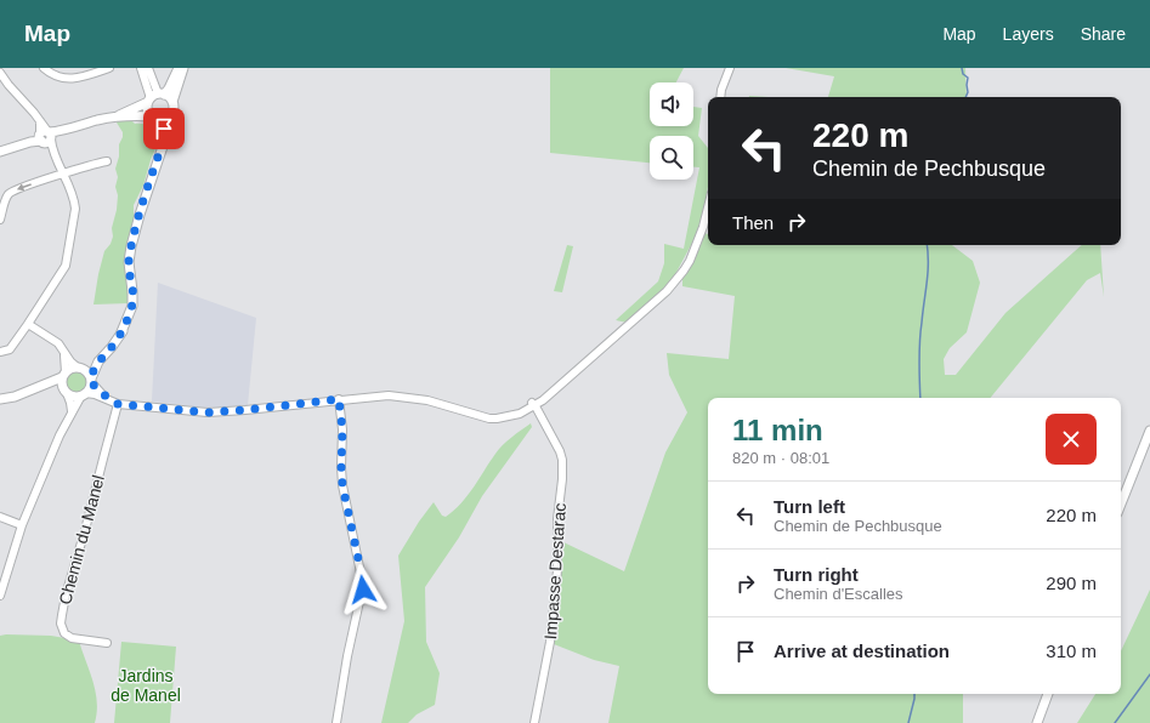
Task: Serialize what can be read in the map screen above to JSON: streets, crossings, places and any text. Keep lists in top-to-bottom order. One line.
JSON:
{"streets":{"street":["Chemin du Manel","Impasse Destarac"]},"parks":["Jardins de Manel"],"page":{"header":"Map","nav":["Map","Layers","Share"],"turn":["220 m","Chemin de Pechbusque"],"then":"Then","heading":["11 min","820 m · 08:01"],"list":[{"name":"Turn left","note":"Chemin de Pechbusque","value":"220 m"},{"name":"Turn right","note":"Chemin d'Escalles","value":"290 m"},{"name":"Arrive at destination","value":"310 m"}]}}
